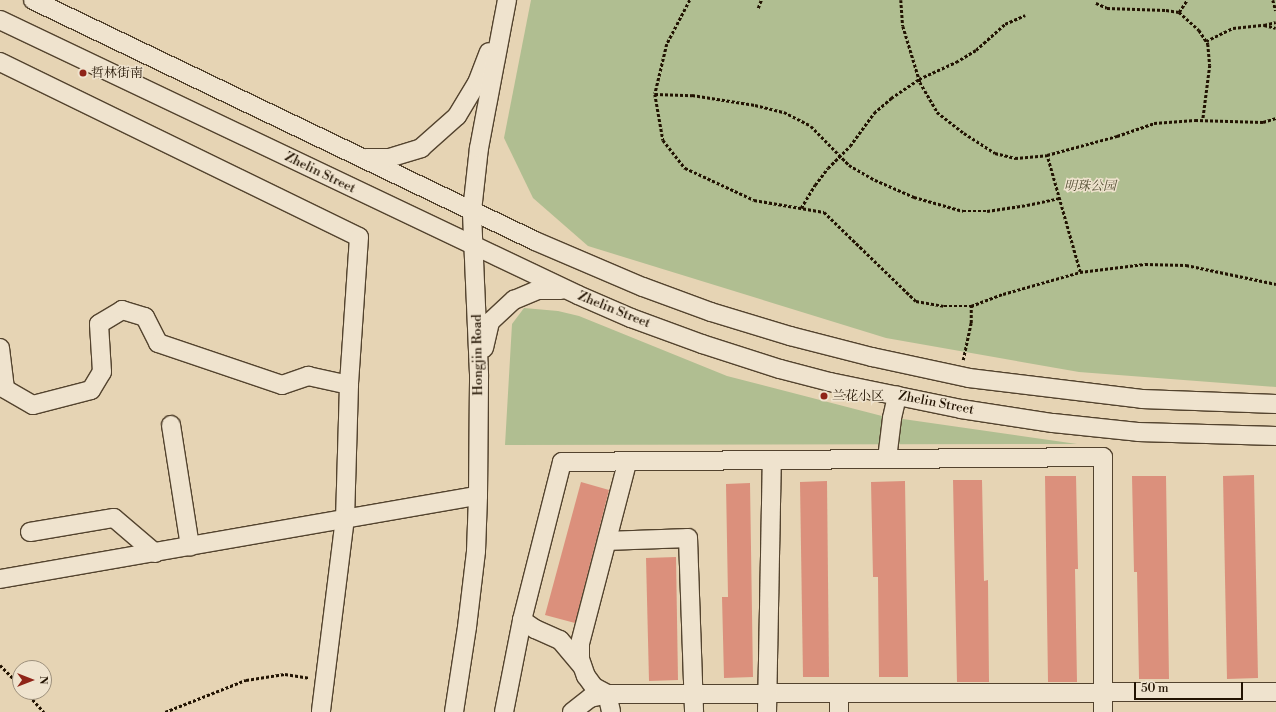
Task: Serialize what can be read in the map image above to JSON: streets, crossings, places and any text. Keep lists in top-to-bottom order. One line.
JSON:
{"streets":{"street":["Zhelin Street","Hongjin Road"]},"crossings":[["Zhelin Street","Hongjin Road"]],"parks":["明珠公园"],"places":["哲林街南","兰花小区"],"scale_bar":"50 m","north":"right"}
